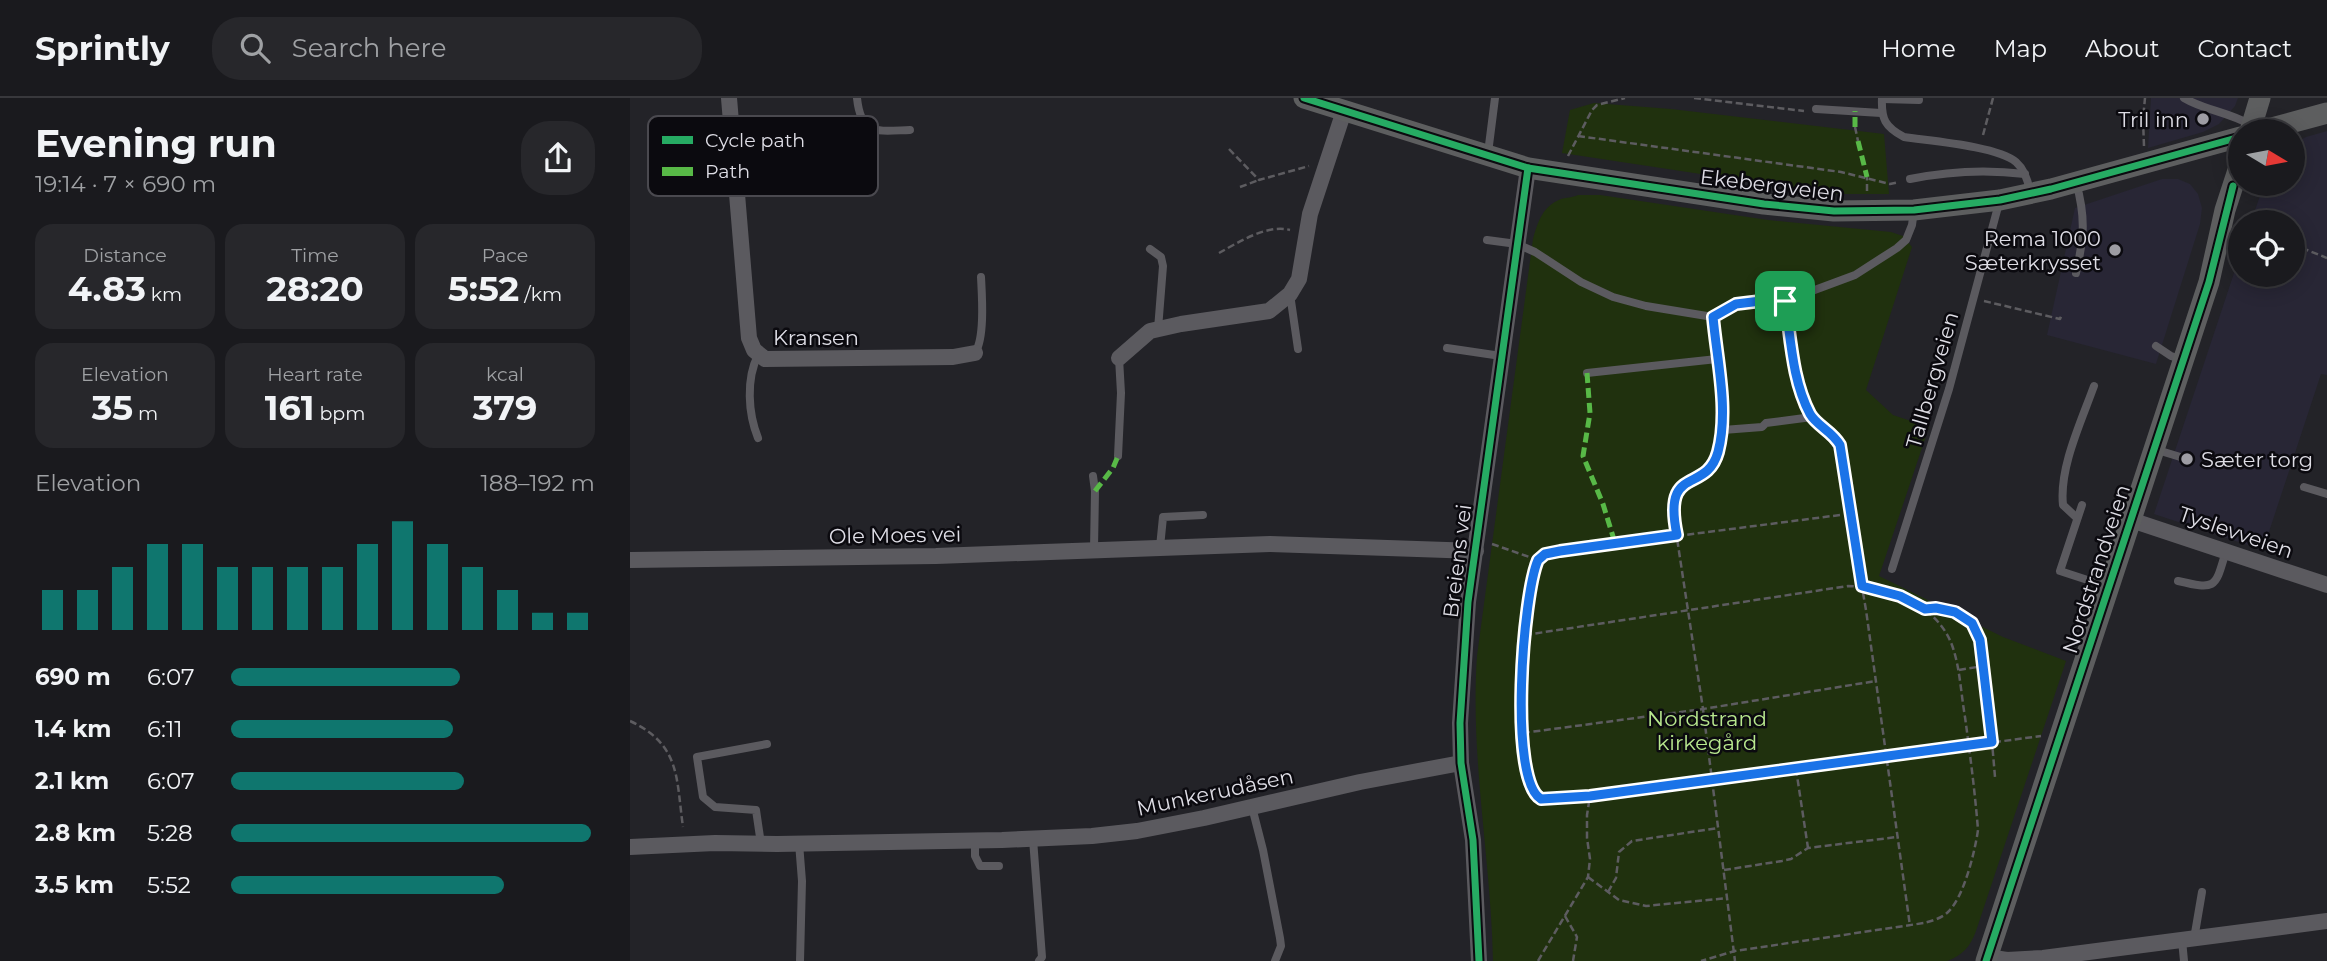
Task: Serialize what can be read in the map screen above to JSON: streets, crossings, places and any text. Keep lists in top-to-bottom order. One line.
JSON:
{"streets":{"main road":["Ekebergveien","Nordstrandveien"],"street":["Kransen","Tyslevveien","Ole Moes vei","Breiens vei","Munkerudåsen"],"lane":["Tallbergveien"]},"crossings":[["Ekebergveien","Tallbergveien"],["Ekebergveien","Breiens vei"],["Tyslevveien","Nordstrandveien"],["Ole Moes vei","Breiens vei"],["Breiens vei","Munkerudåsen"]],"parks":["Nordstrand kirkegård"],"places":["Tril inn","Rema 1000 Sæterkrysset","Sæter torg"],"legend":["Cycle path","Path"],"north":"right","page":{"header":"Sprintly","search":"Search here","nav":["Home","Map","About","Contact"],"heading":["Evening run","19:14 · 7 × 690 m"],"stats":[["Distance","4.83 km"],["Time","28:20"],["Pace","5:52 /km"],["Elevation","35 m"],["Heart rate","161 bpm"],["kcal","379"]],"chart":["Elevation","188–192 m"],"list":[{"name":"690 m","note":"6:07"},{"name":"1.4 km","note":"6:11"},{"name":"2.1 km","note":"6:07"},{"name":"2.8 km","note":"5:28"},{"name":"3.5 km","note":"5:52"}]}}
